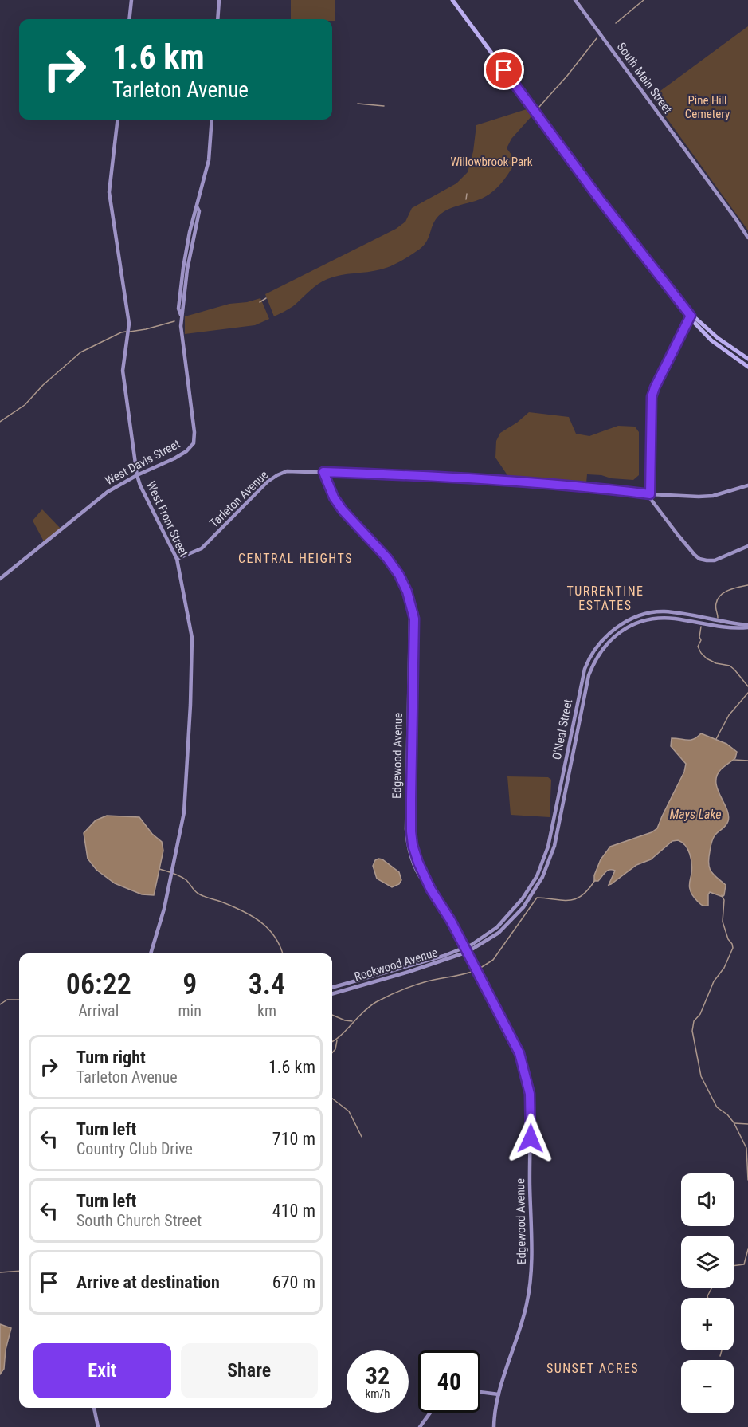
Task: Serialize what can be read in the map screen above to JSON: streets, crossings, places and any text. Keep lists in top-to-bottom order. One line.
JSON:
{"streets":{"street":["South Main Street","West Davis Street","Tarleton Avenue","West Front Street","O'Neal Street","Edgewood Avenue","Rockwood Avenue"]},"crossings":[["West Davis Street","West Front Street"],["Tarleton Avenue","West Front Street"],["Tarleton Avenue","Edgewood Avenue"],["O'Neal Street","Edgewood Avenue"],["O'Neal Street","Rockwood Avenue"],["Edgewood Avenue","Rockwood Avenue"]],"districts":["CENTRAL HEIGHTS","TURRENTINE ESTATES","SUNSET ACRES"],"water":["Mays Lake"],"parks":["Pine Hill Cemetery","Willowbrook Park"],"page":{"turn":["1.6 km","Tarleton Avenue"],"eta":["06:22","Arrival","9","min","3.4","km"],"list":[{"name":"Turn right","note":"Tarleton Avenue","value":"1.6 km"},{"name":"Turn left","note":"Country Club Drive","value":"710 m"},{"name":"Turn left","note":"South Church Street","value":"410 m"},{"name":"Arrive at destination","value":"670 m"}],"map_buttons":["+","−"],"buttons":["Exit","Share"],"speed":"32 km/h","limit":"40"}}
